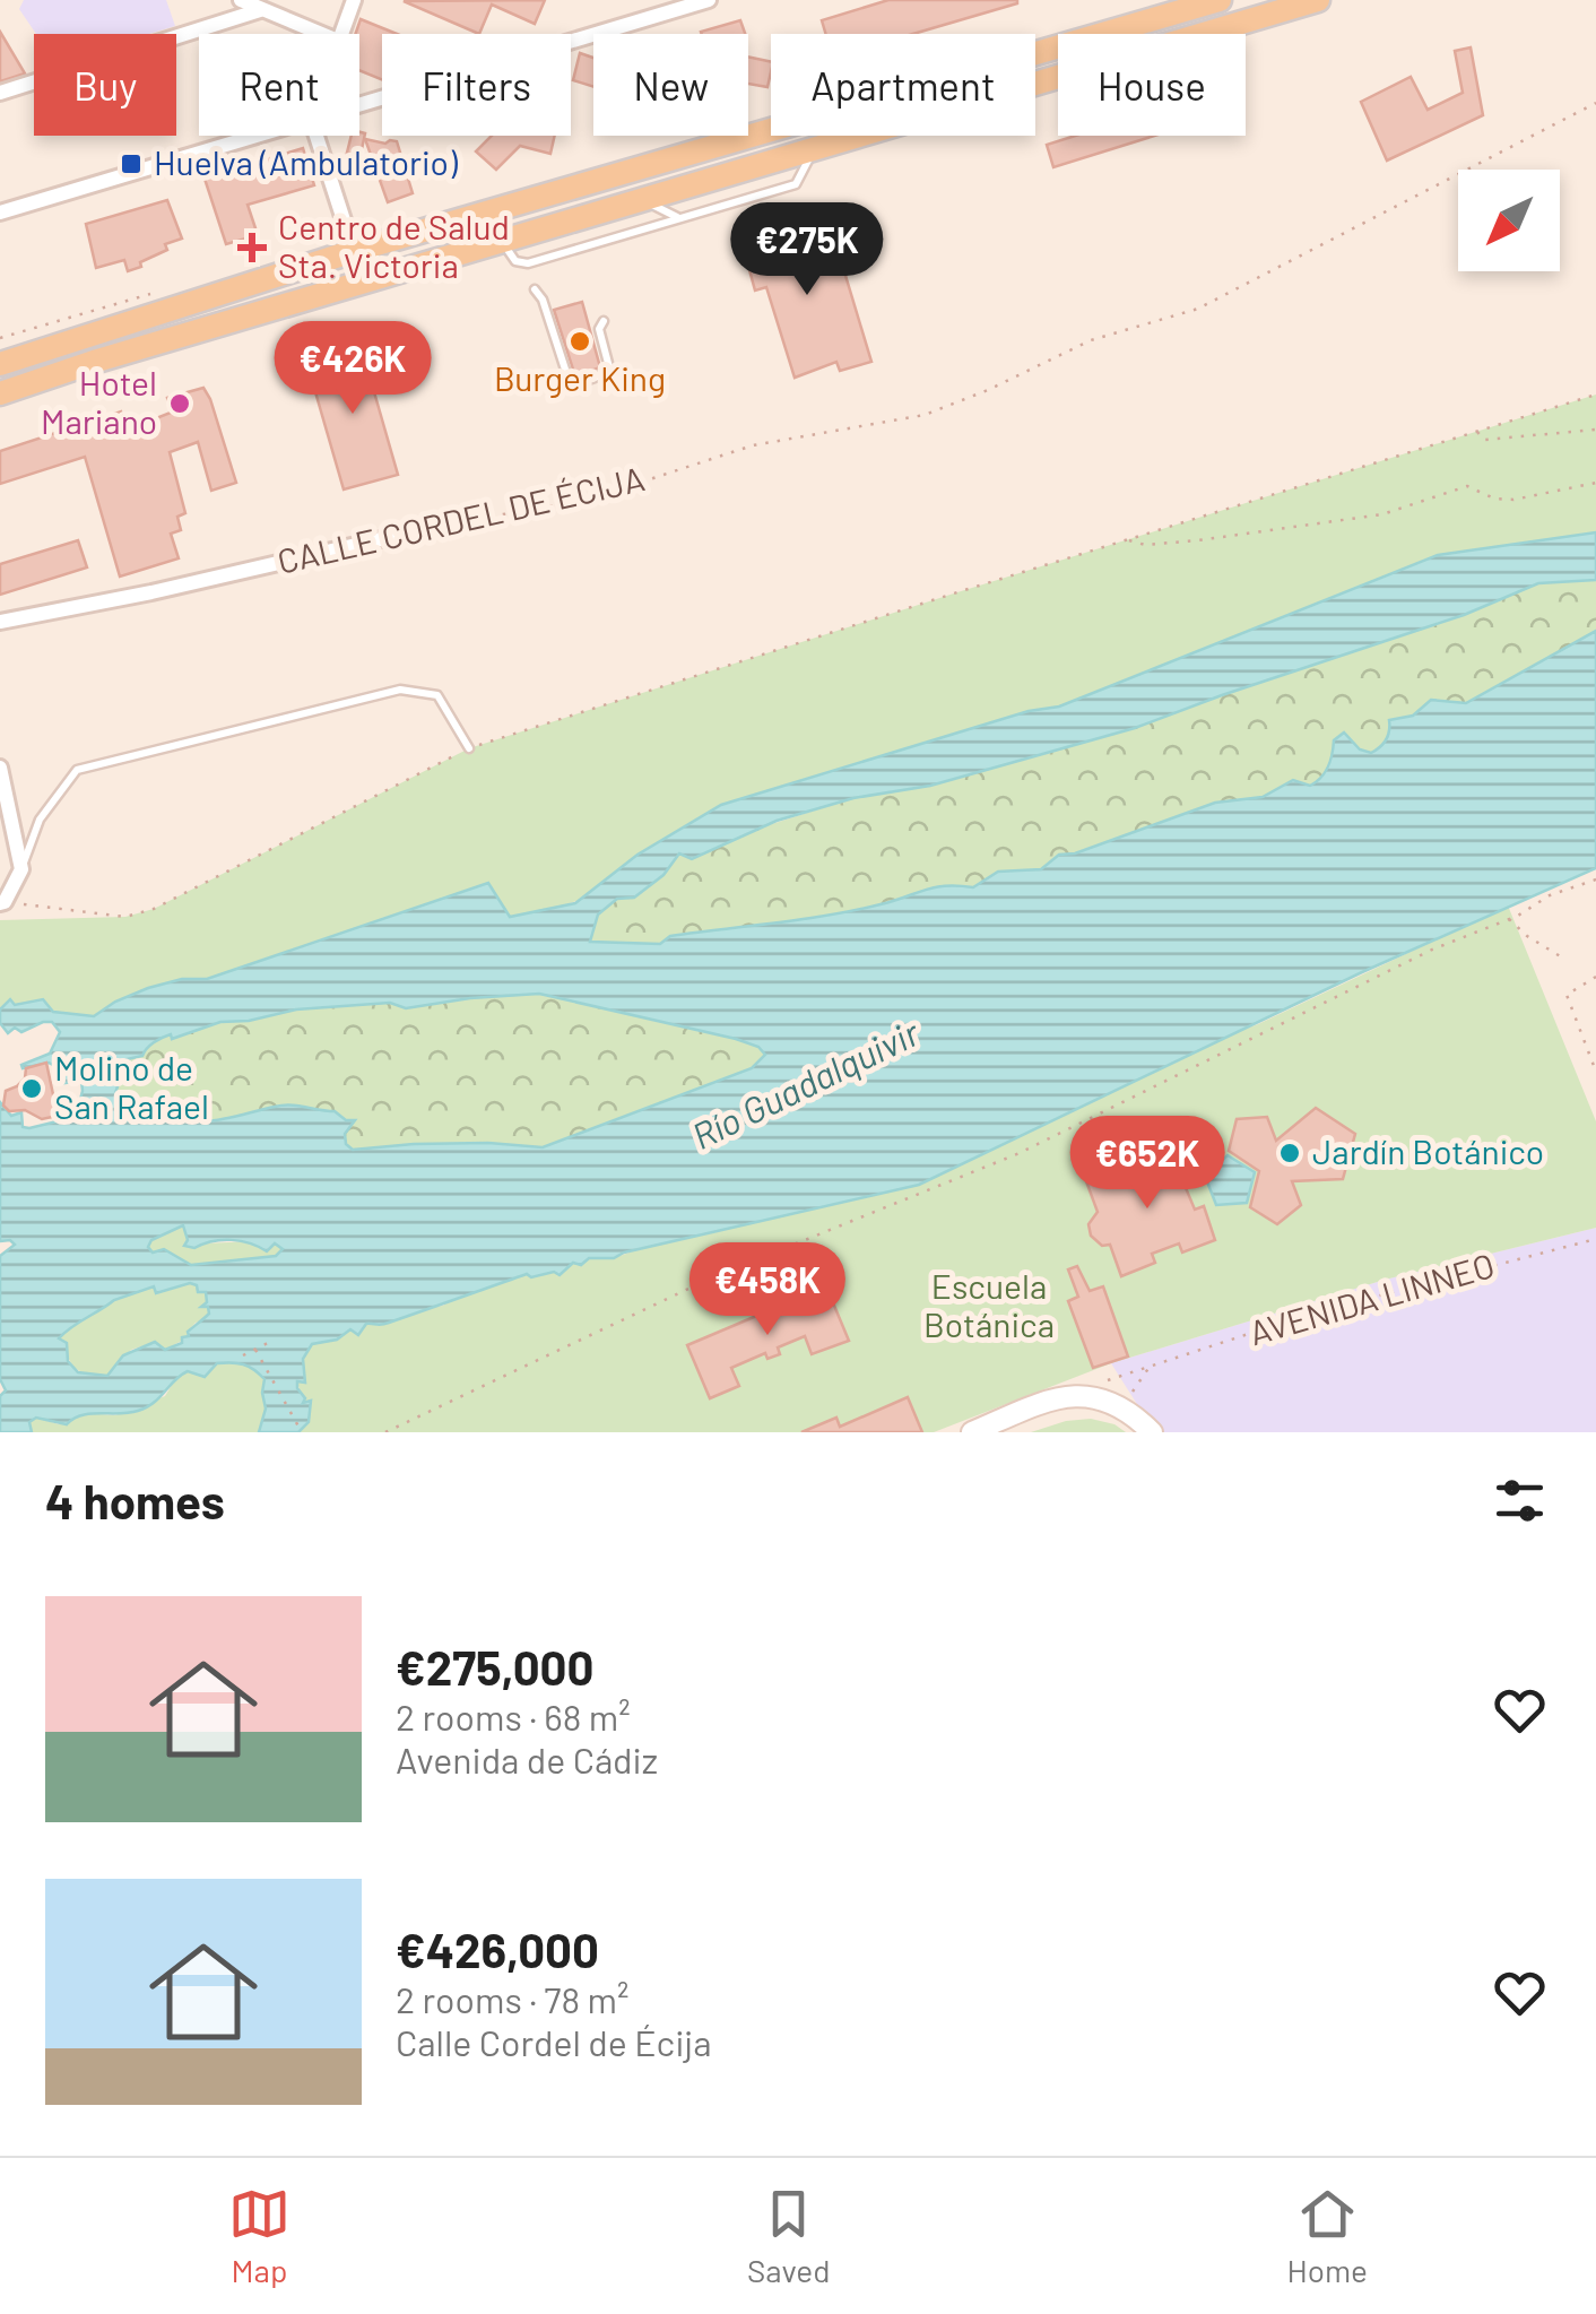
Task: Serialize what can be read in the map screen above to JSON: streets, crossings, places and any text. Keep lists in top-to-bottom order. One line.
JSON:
{"streets":{"street":["CALLE CORDEL DE ÉCIJA"],"path":["AVENIDA LINNEO"]},"water":["Río Guadalquivir"],"parks":["Escuela Botánica"],"places":{"transit":["Huelva (Ambulatorio)"],"health":["Centro de Salud Sta. Victoria"],"other":["Burger King","Hotel Mariano","Molino de San Rafael","Jardín Botánico"]},"north":"bottom left","page":{"chip":["Buy","Rent","Filters","New","Apartment","House"],"price":["€275K","€426K","€652K","€458K"],"heading":"4 homes","list":[{"name":"€275,000","note":"2 rooms · 68 m² · Avenida de Cádiz"},{"name":"€426,000","note":"2 rooms · 78 m² · Calle Cordel de Écija"}],"tabs":["Map","Saved","Home"]}}
